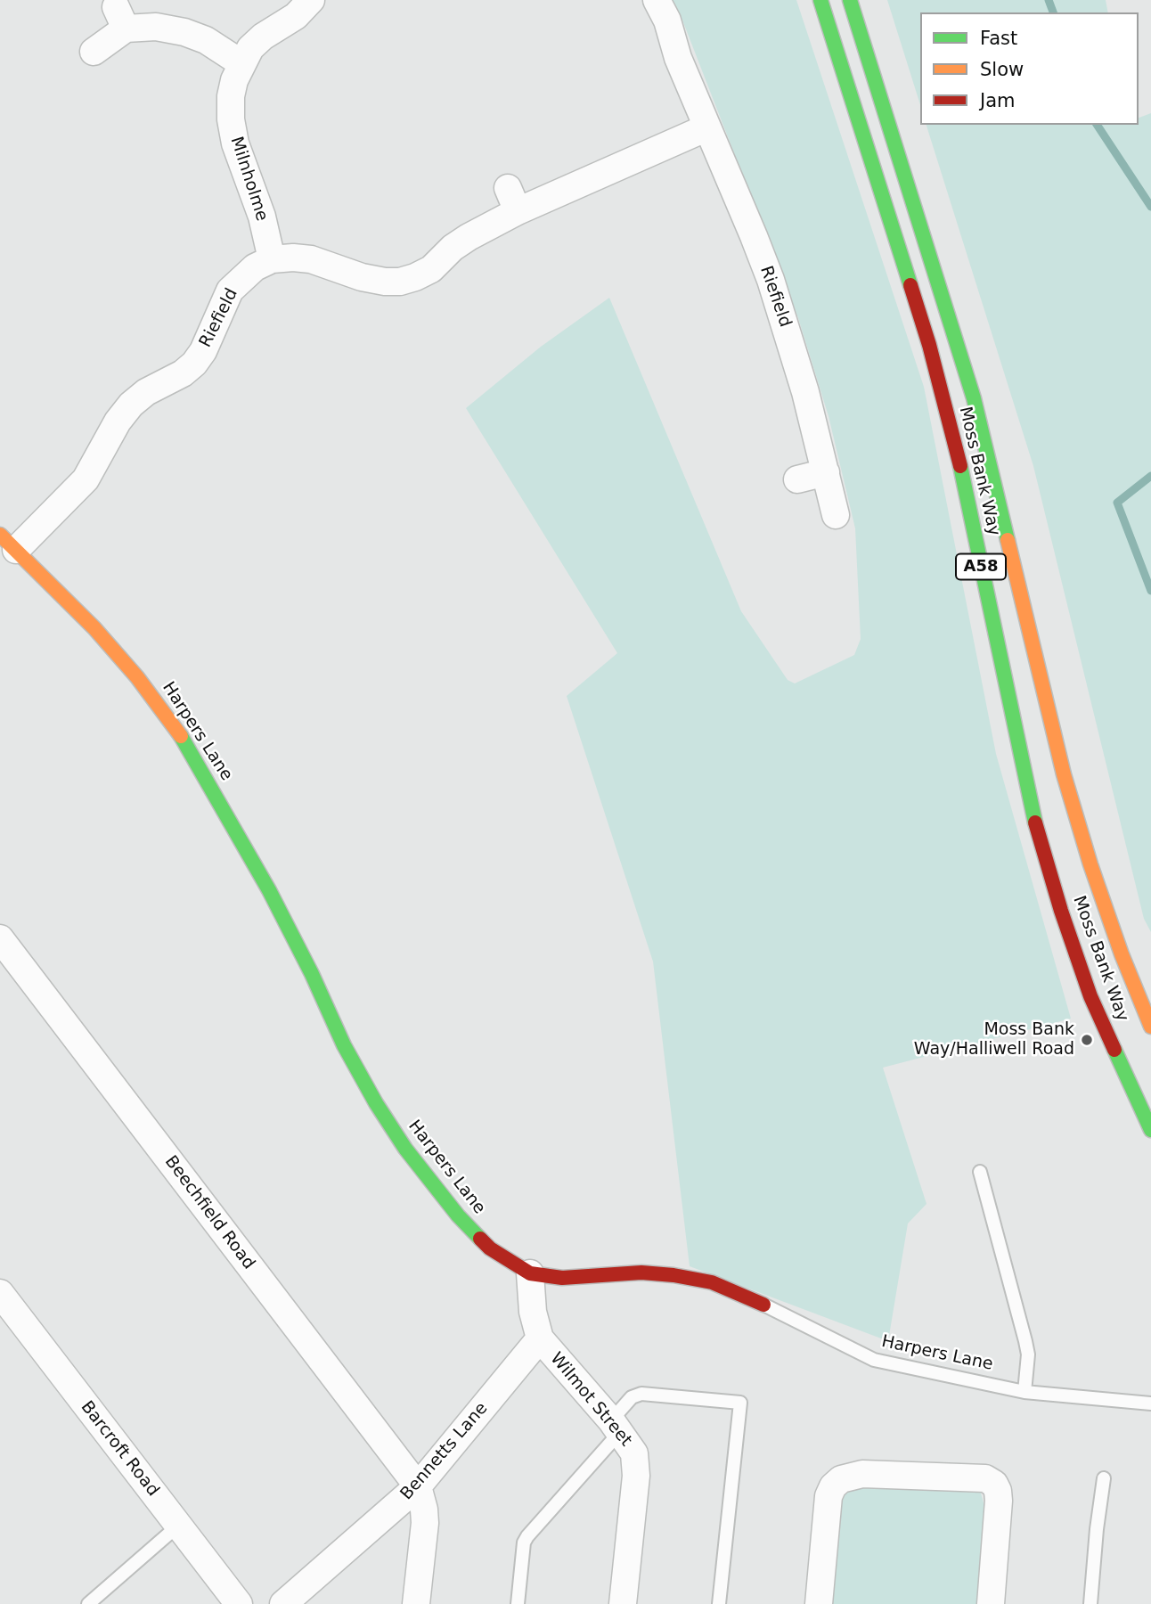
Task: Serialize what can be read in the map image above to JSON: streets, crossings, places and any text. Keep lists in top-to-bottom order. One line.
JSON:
{"streets":{"main road":["Moss Bank Way","A58","Harpers Lane"],"street":["Milnholme","Riefield","Beechfield Road","Wilmot Street","Barcroft Road","Bennetts Lane"]},"crossings":[["Milnholme","Riefield"],["Riefield","Harpers Lane"],["Harpers Lane","Wilmot Street"],["Beechfield Road","Bennetts Lane"],["Wilmot Street","Bennetts Lane"]],"places":["Moss Bank Way/Halliwell Road"],"legend":["Fast","Slow","Jam"]}
